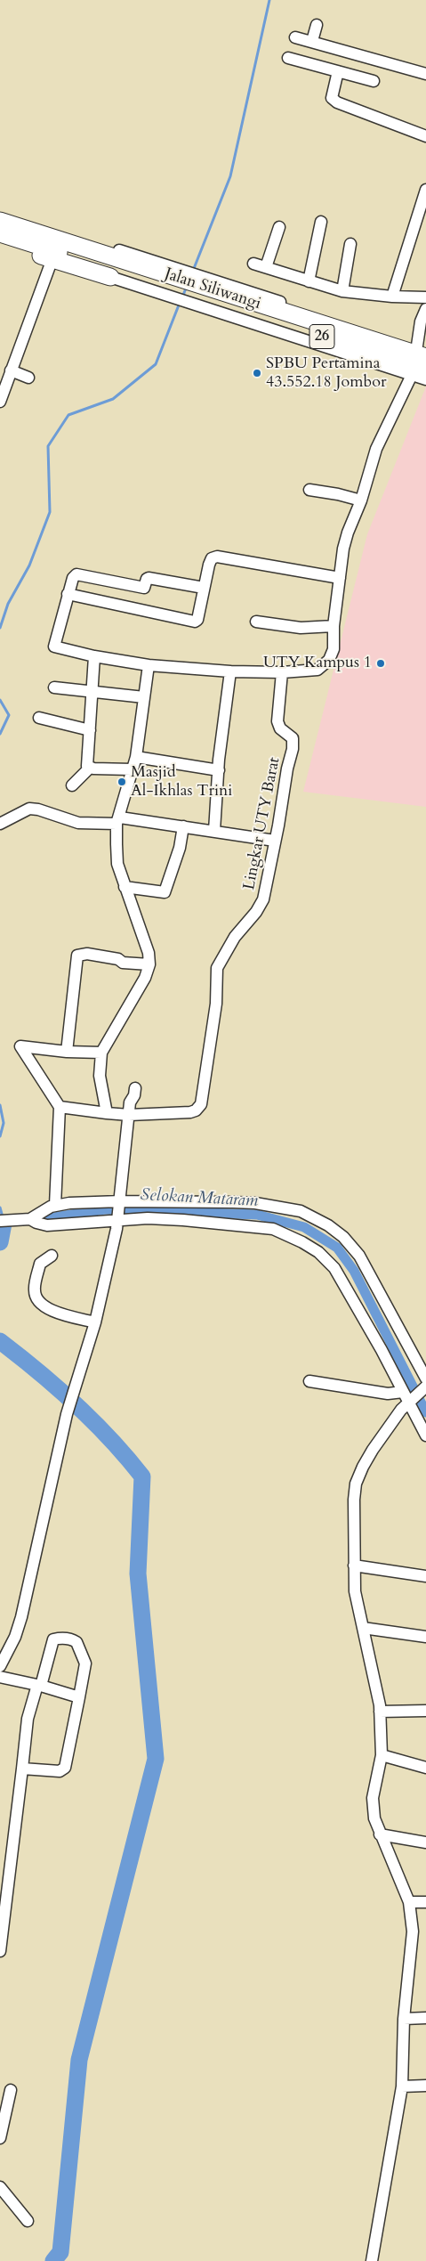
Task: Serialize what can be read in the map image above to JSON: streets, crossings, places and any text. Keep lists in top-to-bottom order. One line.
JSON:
{"streets":{"highway":["Jalan Siliwangi","26"],"street":["Lingkar UTY Barat"]},"water":["Selokan Mataram"],"places":["SPBU Pertamina 43.552.18 Jombor","UTY Kampus 1","Masjid Al-Ikhlas Trini"]}
